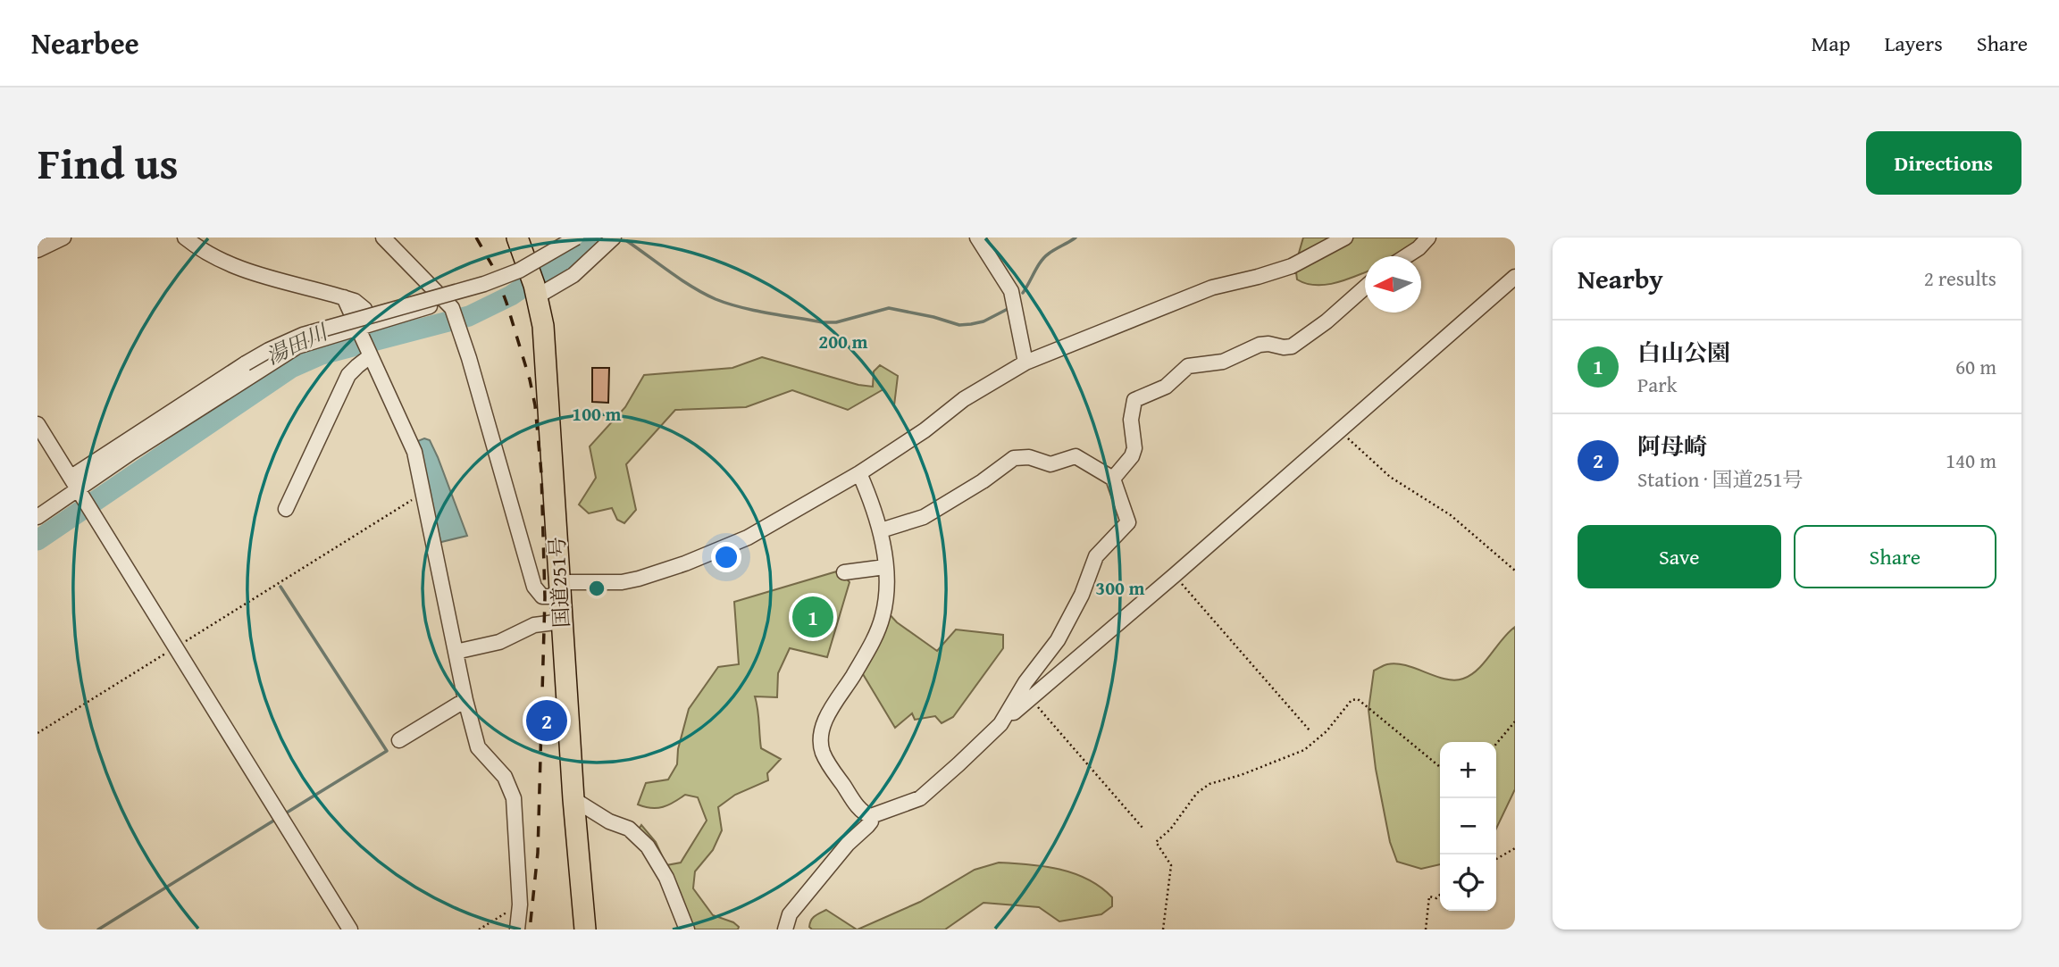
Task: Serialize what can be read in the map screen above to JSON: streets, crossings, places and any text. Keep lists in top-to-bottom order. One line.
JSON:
{"streets":{"highway":["国道251号"]},"water":["湯田川"],"north":"left","page":{"header":"Nearbee","nav":["Map","Layers","Share"],"title":"Find us","buttons":["Directions",["Save","Share"]],"heading":["Nearby","2 results"],"list":[{"mark":"1","name":"白山公園","note":"Park","value":"60 m"},{"mark":"2","name":"阿母崎","note":"Station · 国道251号","value":"140 m"}],"pins":["1","2"],"map_buttons":["+","−"]},"rings":["200 m","100 m","300 m"]}
